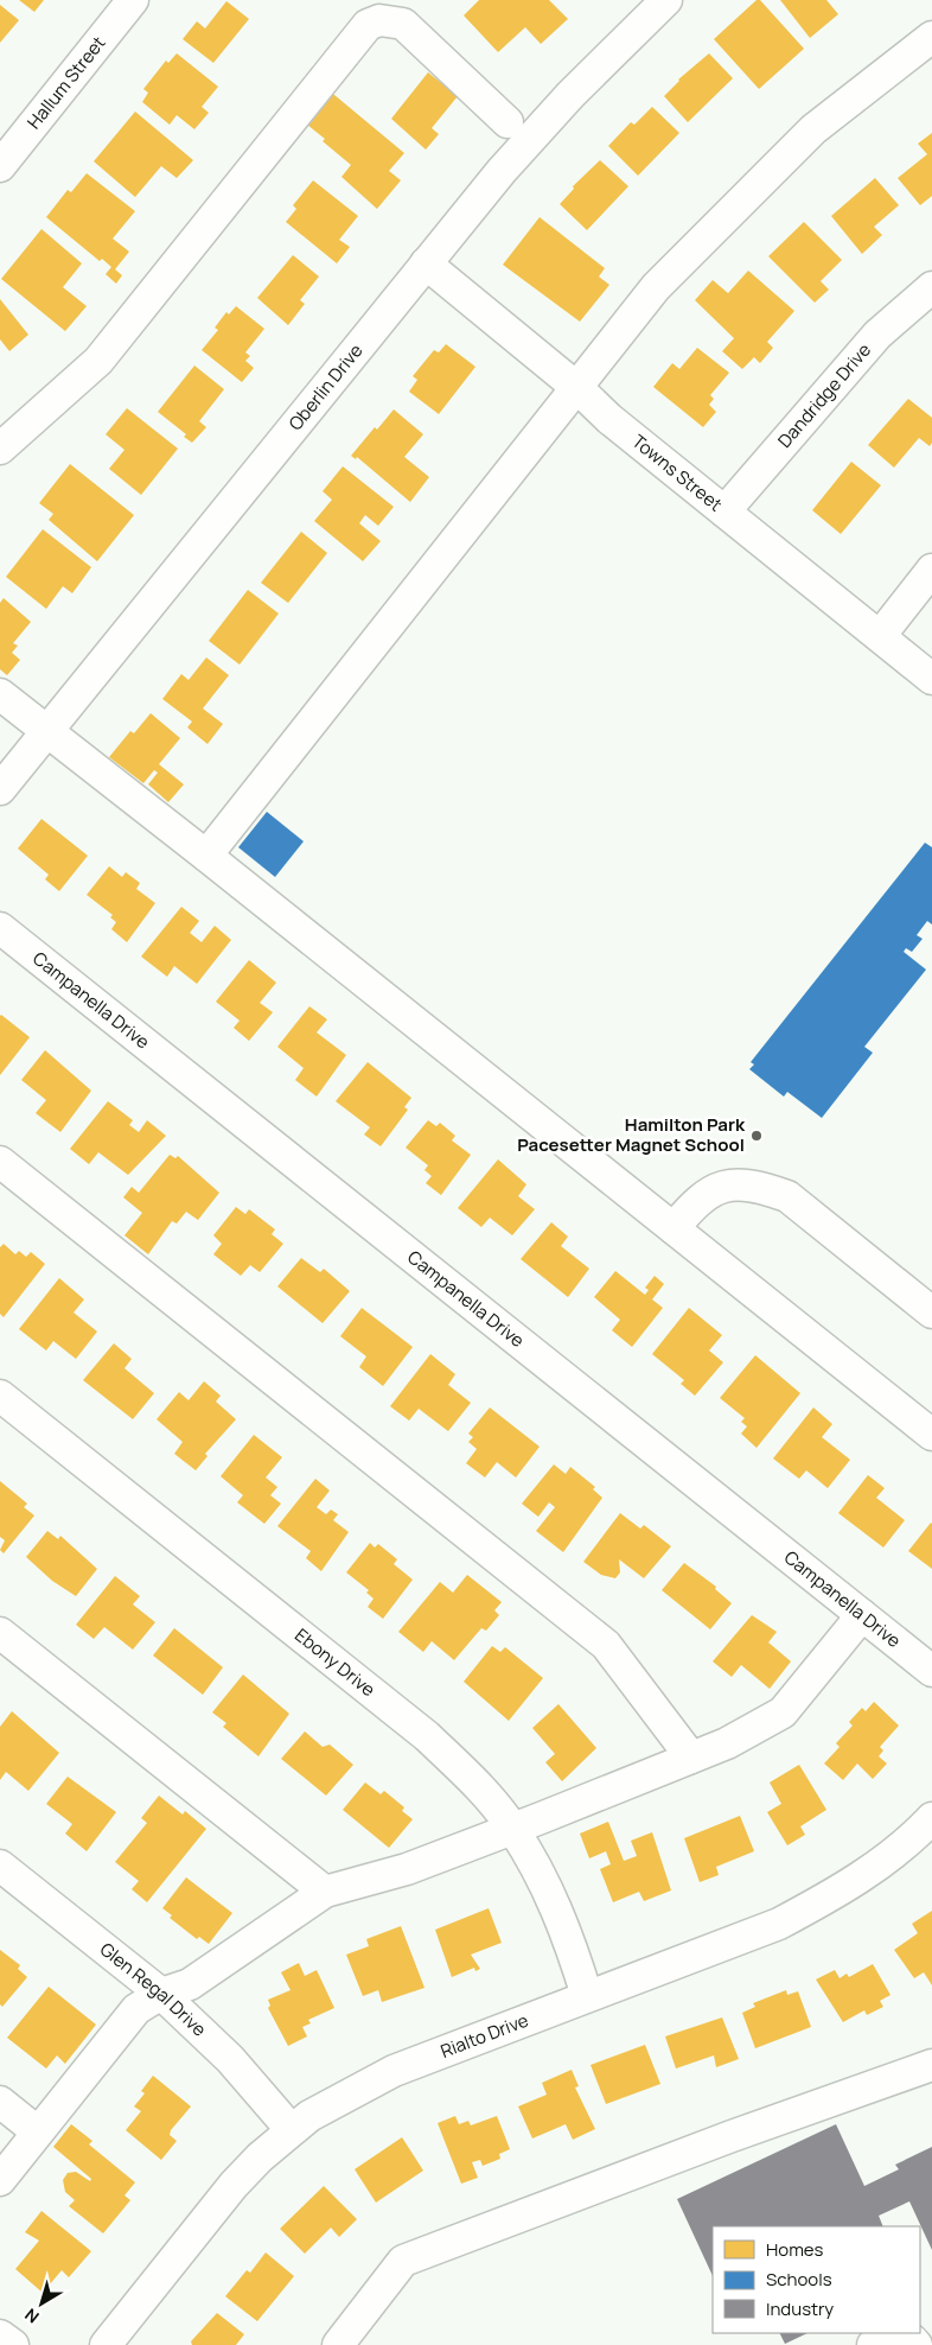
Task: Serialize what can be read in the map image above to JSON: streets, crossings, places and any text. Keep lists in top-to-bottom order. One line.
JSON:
{"streets":{"street":["Hallum Street","Oberlin Drive","Dandridge Drive","Towns Street","Campanella Drive","Ebony Drive","Glen Regal Drive","Rialto Drive"]},"crossings":[["Oberlin Drive","Towns Street"],["Dandridge Drive","Towns Street"],["Ebony Drive","Rialto Drive"],["Glen Regal Drive","Rialto Drive"]],"places":["Hamilton Park Pacesetter Magnet School"],"legend":["Homes","Schools","Industry"],"north":"bottom left"}
